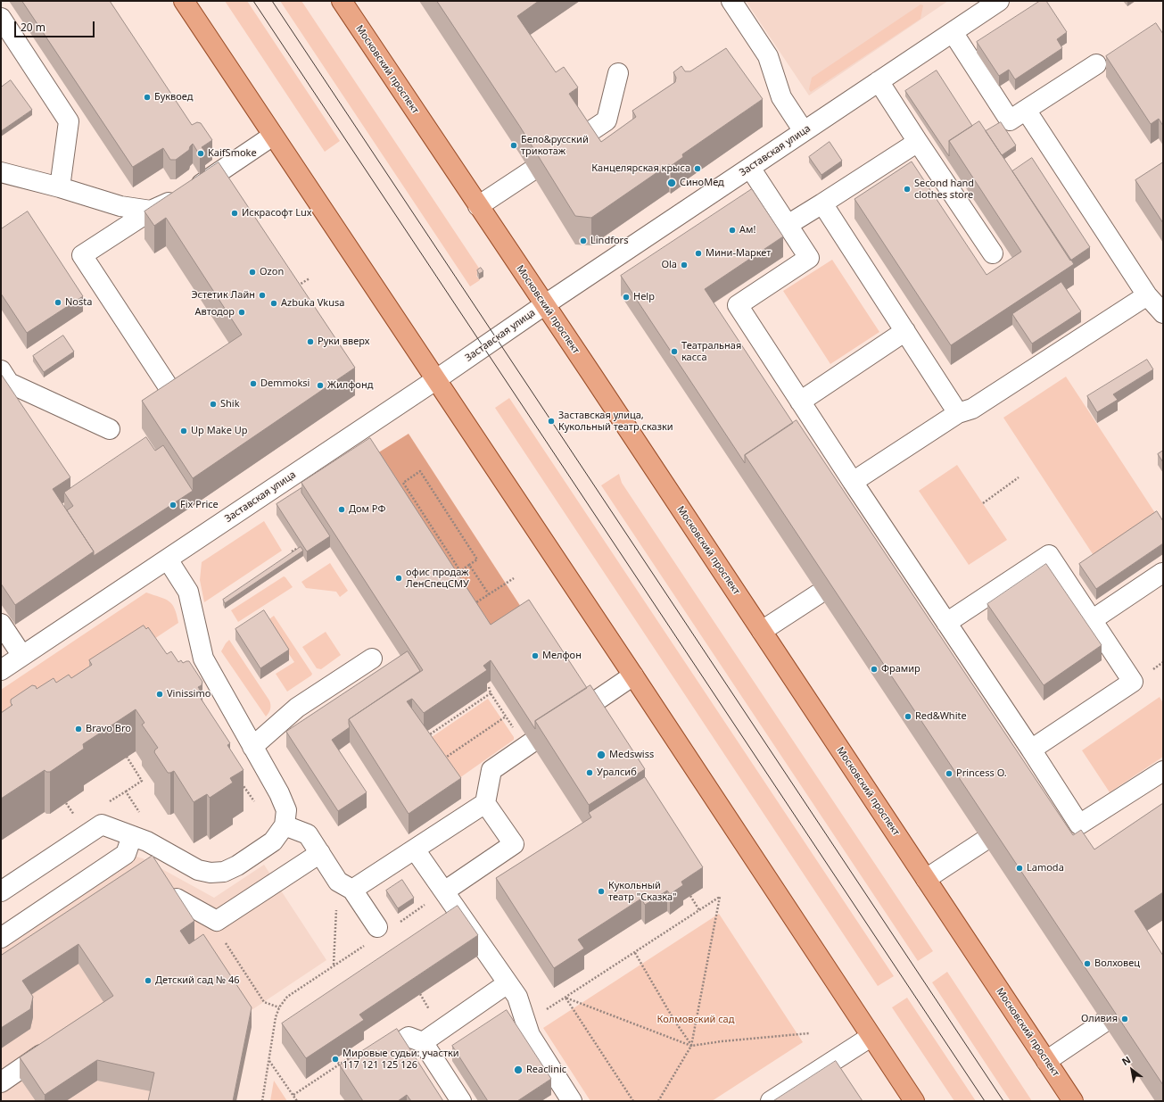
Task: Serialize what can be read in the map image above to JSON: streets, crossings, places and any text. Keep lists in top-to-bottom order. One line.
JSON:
{"streets":{"main road":["Московский проспект"],"street":["Заставская улица"]},"crossings":[["Московский проспект","Заставская улица"]],"parks":["Колмовский сад"],"places":["Буквоед","Бело&русский трикотаж","KaifSmoke","Канцелярская крыса","СиноМед","Second hand clothes store","Искрасофт Lux","Ам!","Lindfors","Мини-Маркет","Ola","Ozon","Эстетик Лайн","Help","Nosta","Azbuka Vkusa","Автодор","Руки вверх","Театральная касса","Demmoksi","Жилфонд","Shik","Заставская улица, Кукольный театр сказки","Up Make Up","Fix Price","Дом РФ","офис продаж ЛенСпецСМУ","Мелфон","Фрамир","Vinissimo","Red&White","Bravo Bro","Medswiss","Уралсиб","Princess O.","Lamoda","Кукольный театр \"Сказка\"","Волховец","Детский сад № 46","Оливия","Мировые судьи: участки 117 121 125 126","Reaclinic"],"scale_bar":"20 m","north":"top left"}
